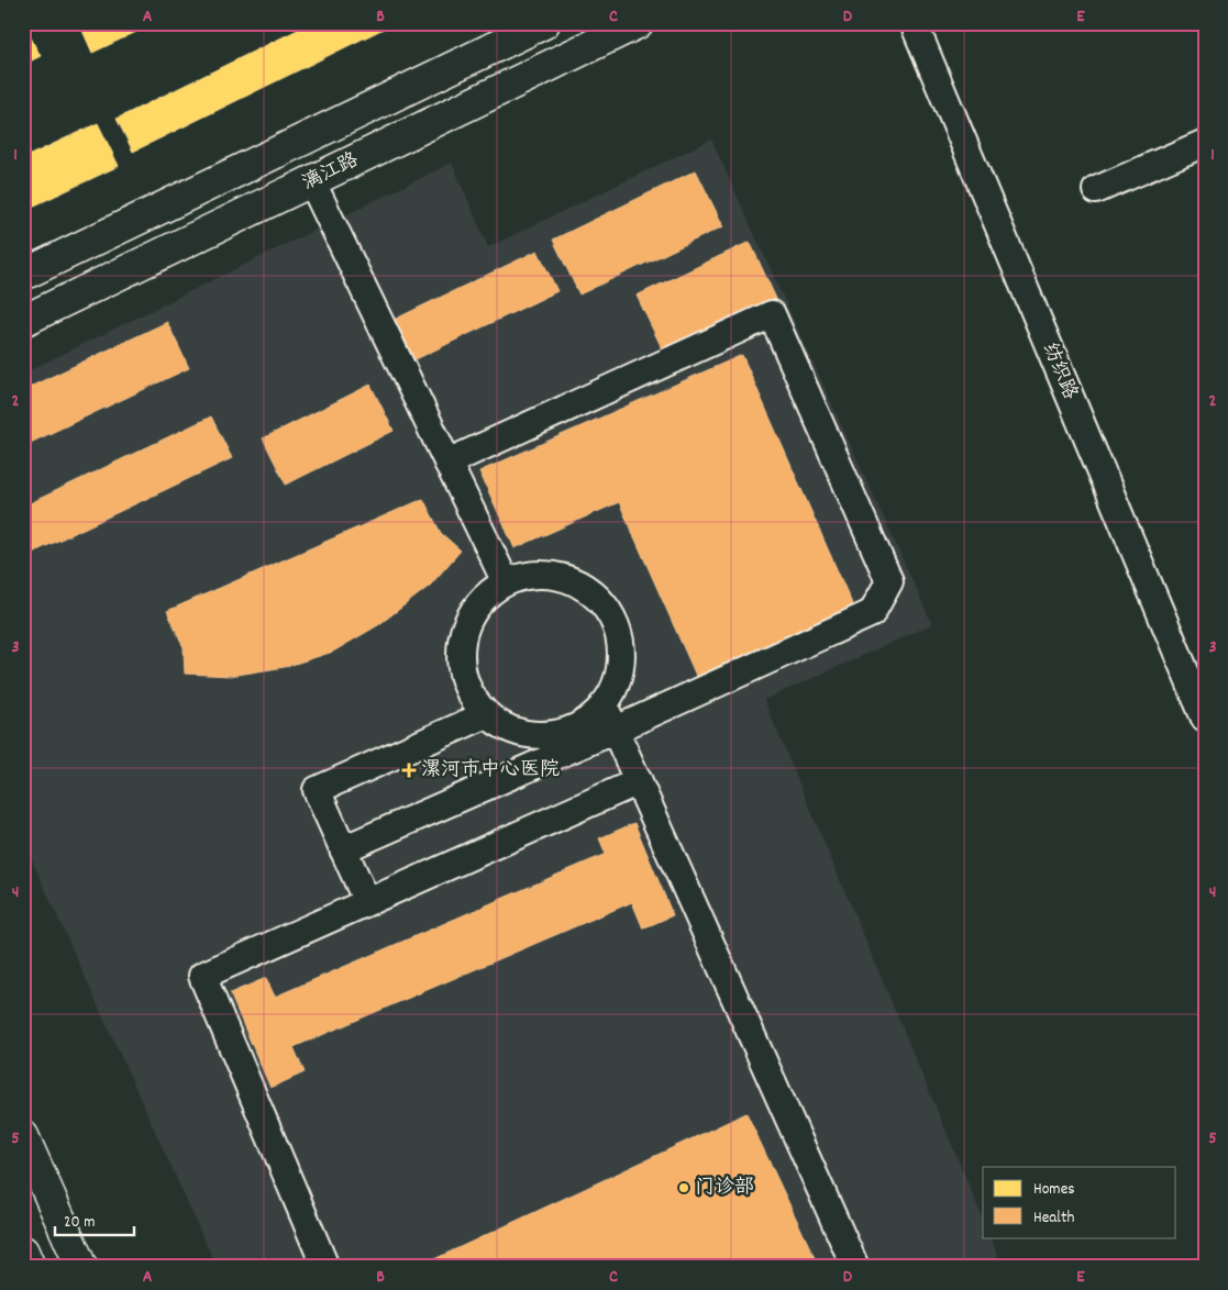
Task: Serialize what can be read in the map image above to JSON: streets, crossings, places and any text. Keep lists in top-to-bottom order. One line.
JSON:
{"streets":{"street":["漓江路","纺织路"]},"places":{"health":["漯河市中心医院"],"other":["门诊部"]},"legend":["Homes","Health"],"scale_bar":"20 m","grid":{"columns":["A","B","C","D","E"],"rows":["1","2","3","4","5"]}}
